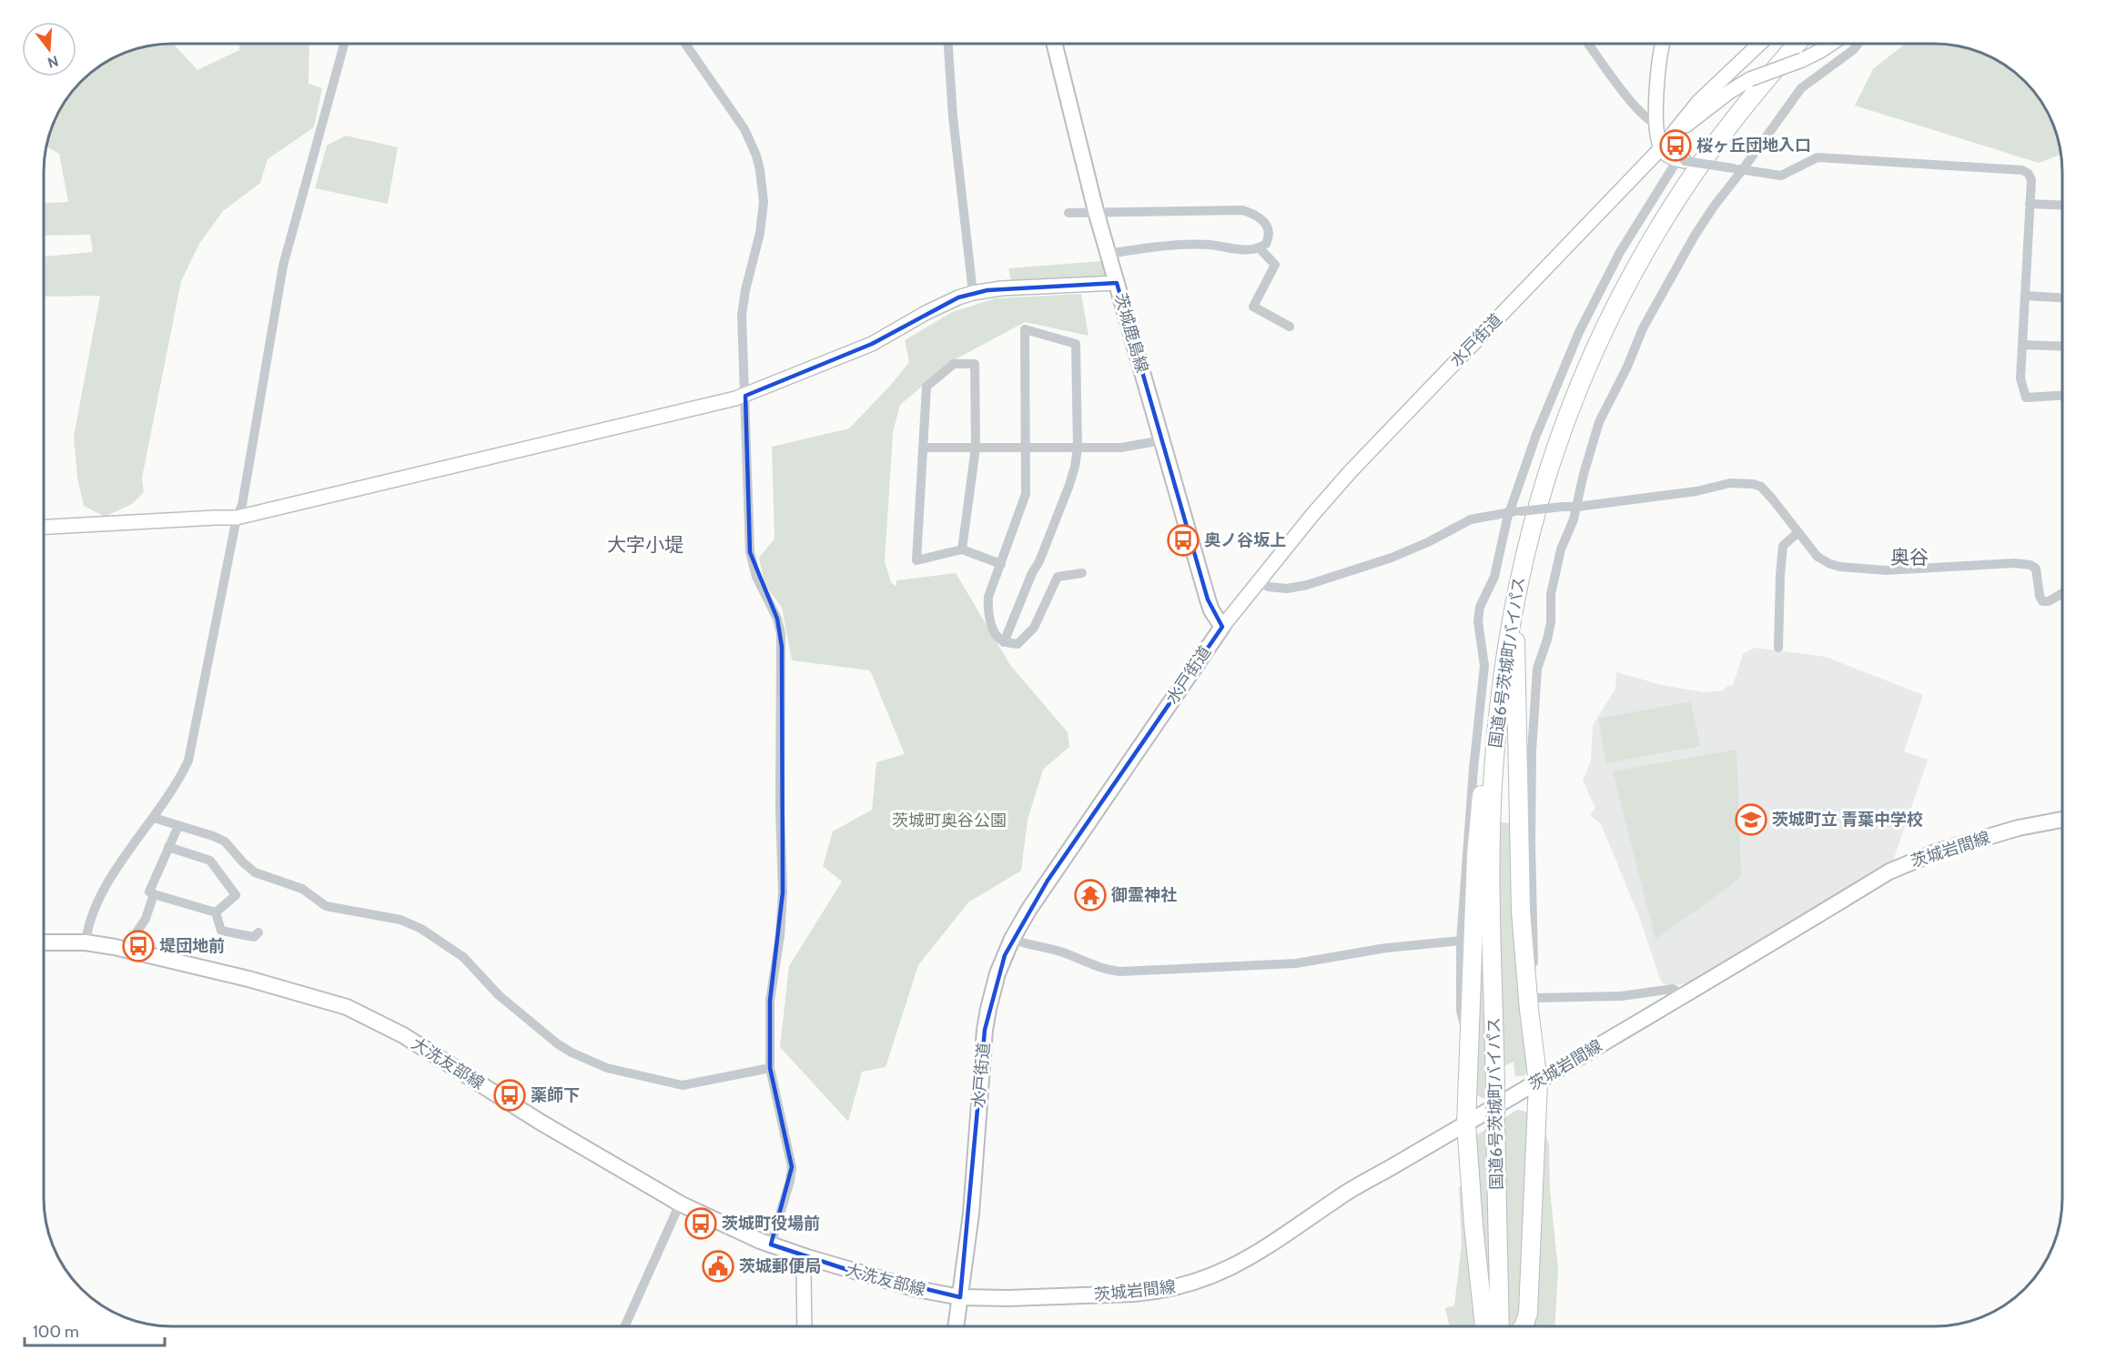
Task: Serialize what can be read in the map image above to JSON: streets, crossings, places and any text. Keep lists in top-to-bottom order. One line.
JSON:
{"streets":{"highway":["国道6号茨城町バイパス"],"main road":["茨城鹿島線","水戸街道","茨城岩間線","大洗友部線"]},"crossings":[["茨城鹿島線","水戸街道"],["水戸街道","茨城岩間線"],["水戸街道","大洗友部線"],["茨城岩間線","大洗友部線"]],"districts":["大字小堤","奥谷"],"parks":["茨城町奥谷公園"],"places":{"bus stop":["桜ヶ丘団地入口","奥ノ谷坂上","堤団地前","薬師下","茨城町役場前"],"school or university":["茨城町立 青葉中学校"],"temple":["御霊神社"],"public building":["茨城郵便局"]},"scale_bar":"100 m","north":"bottom"}
